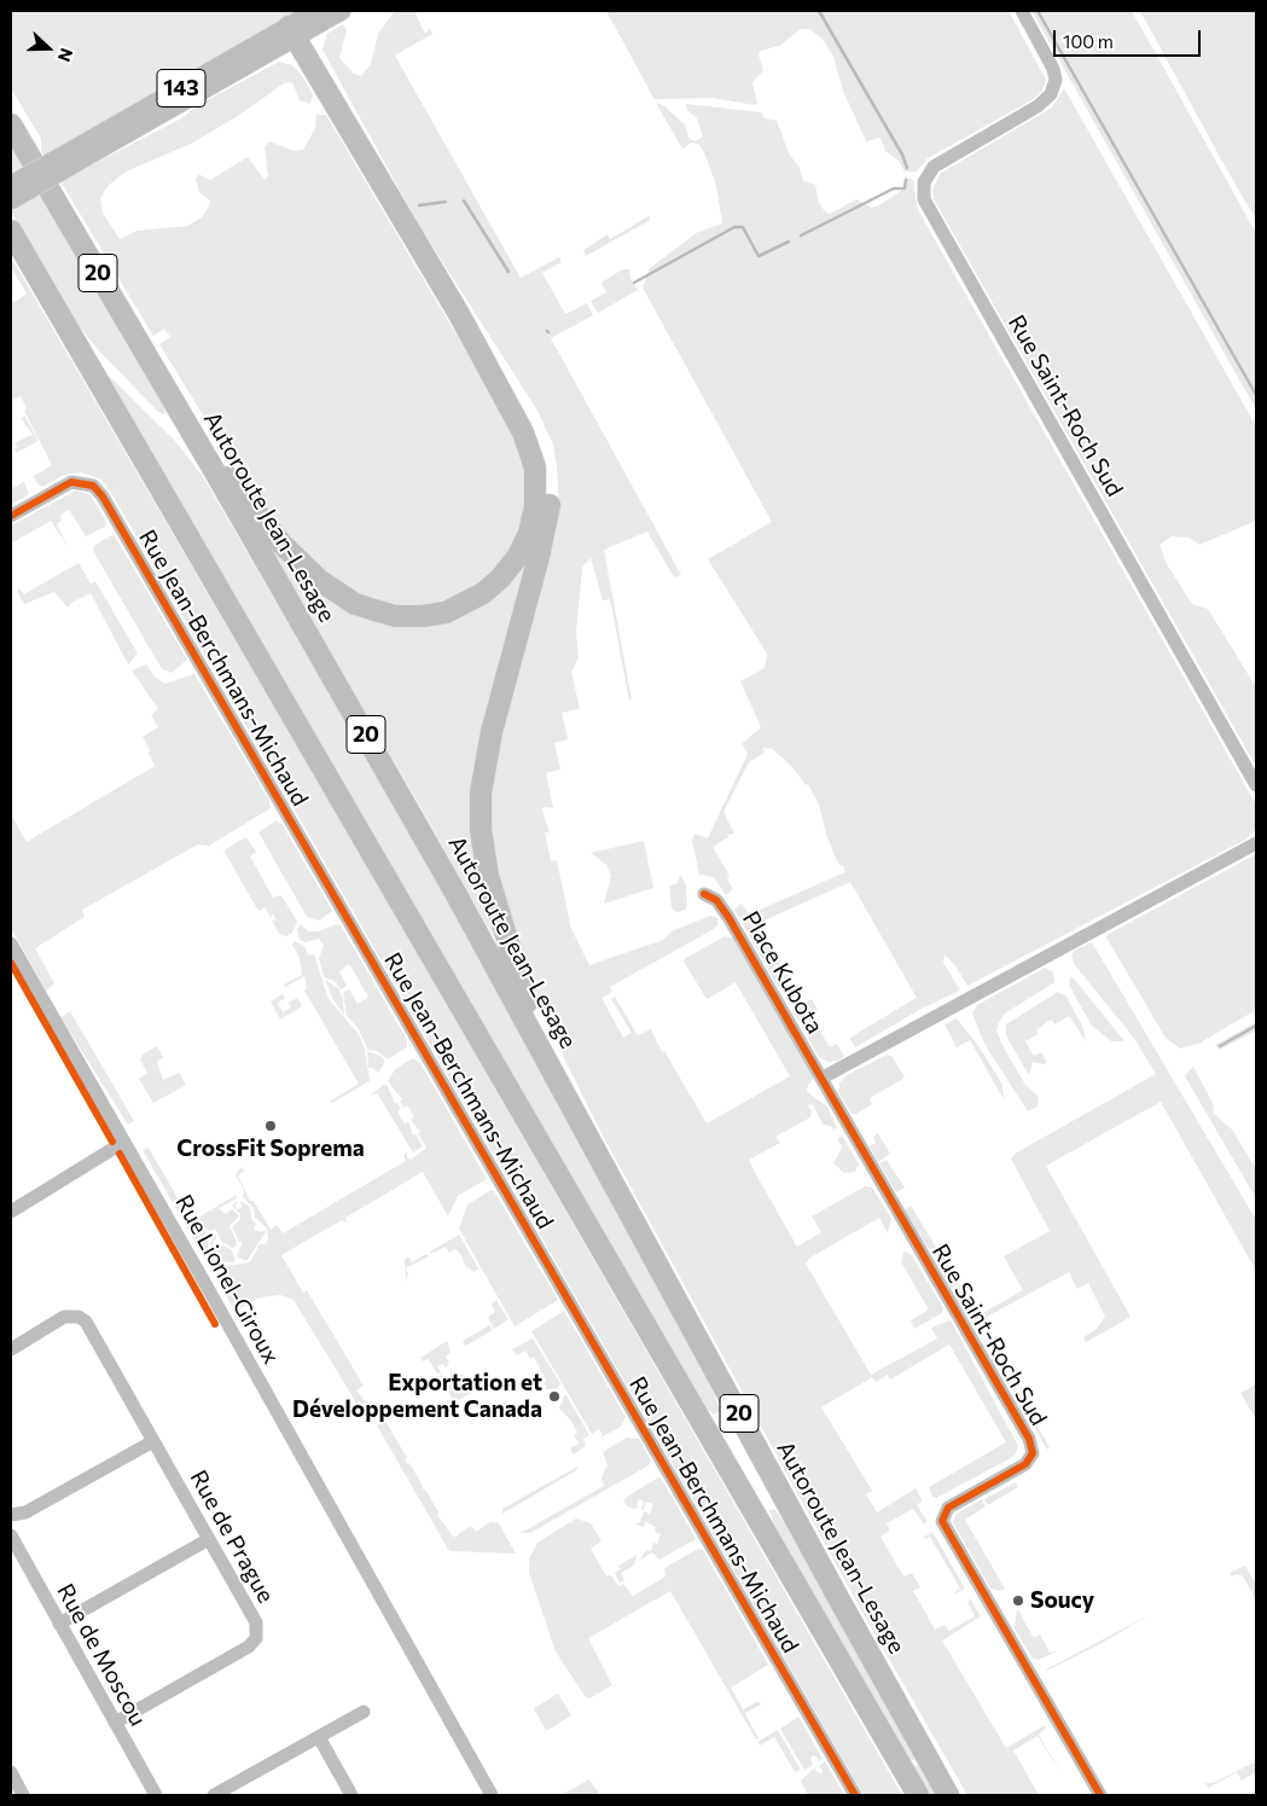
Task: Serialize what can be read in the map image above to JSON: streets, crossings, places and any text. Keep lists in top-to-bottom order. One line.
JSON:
{"streets":{"highway":["20","Autoroute Jean-Lesage"],"main road":["143"],"street":["Rue Saint-Roch Sud","Rue Jean-Berchmans-Michaud","Place Kubota","Rue Lionel-Giroux","Rue de Prague","Rue de Moscou"]},"crossings":[["Rue Saint-Roch Sud","Place Kubota"],["Rue de Prague","Rue de Moscou"]],"places":["CrossFit Soprema","Exportation et Développement Canada","Soucy"],"scale_bar":"100 m","north":"right"}
